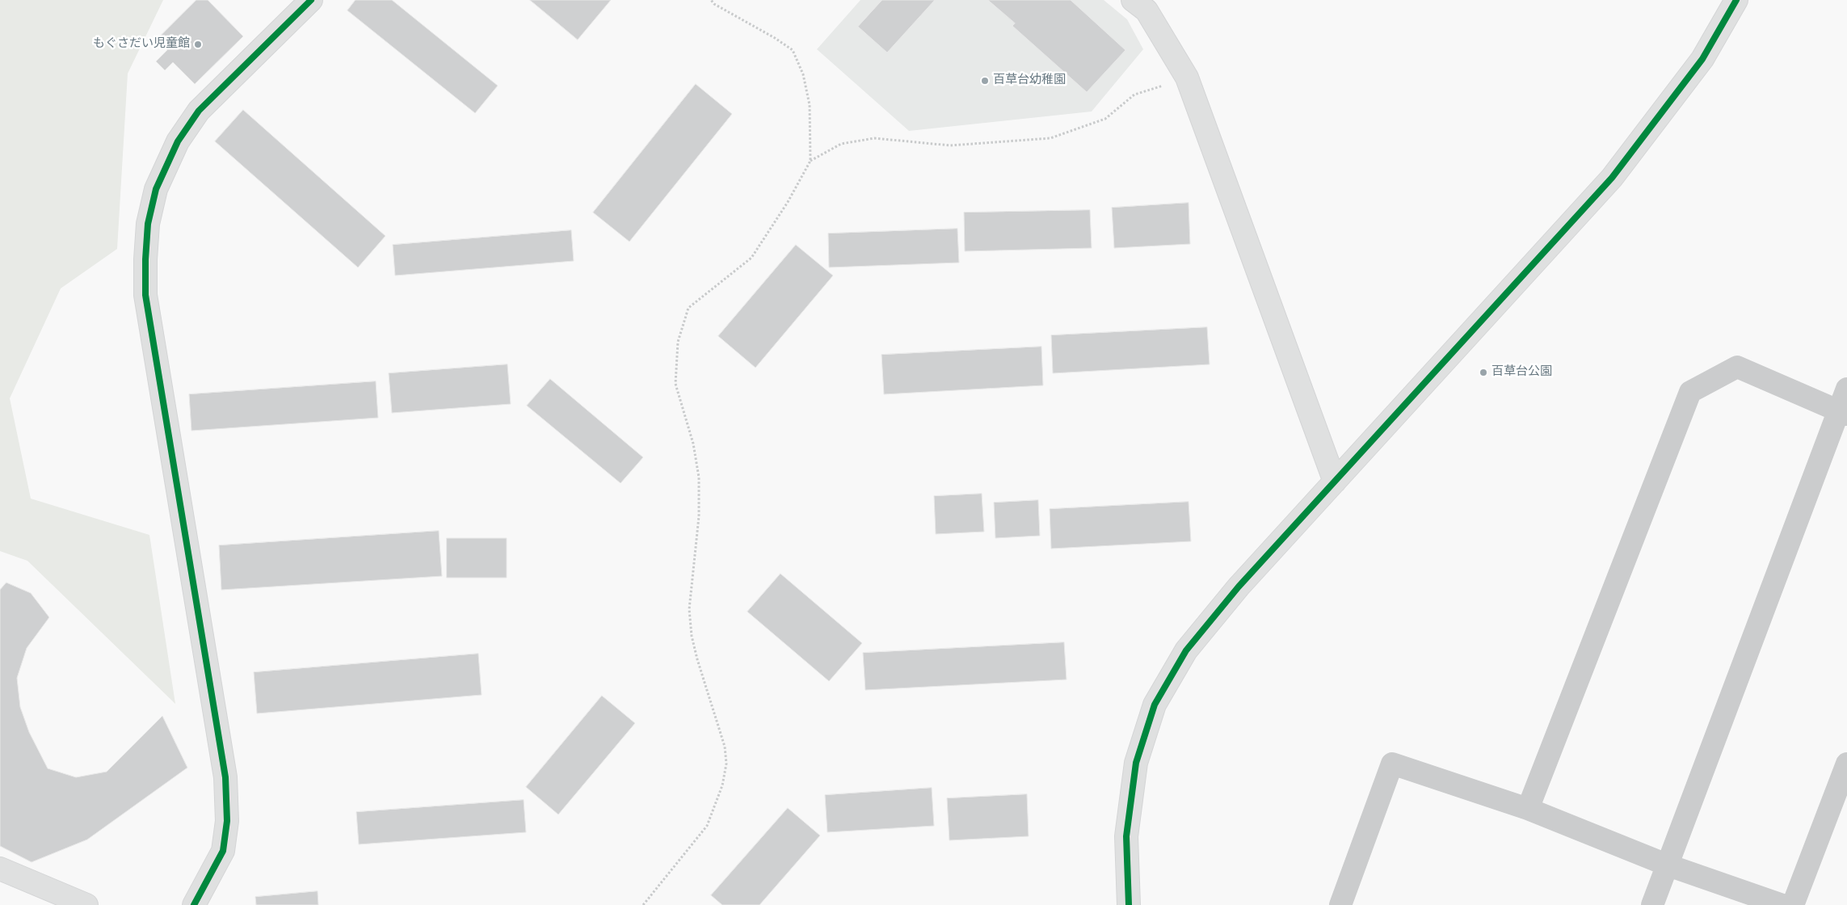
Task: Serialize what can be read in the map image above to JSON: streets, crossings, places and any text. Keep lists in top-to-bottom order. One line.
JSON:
{"places":["もぐさだい児童館","百草台幼稚園","百草台公園"]}
